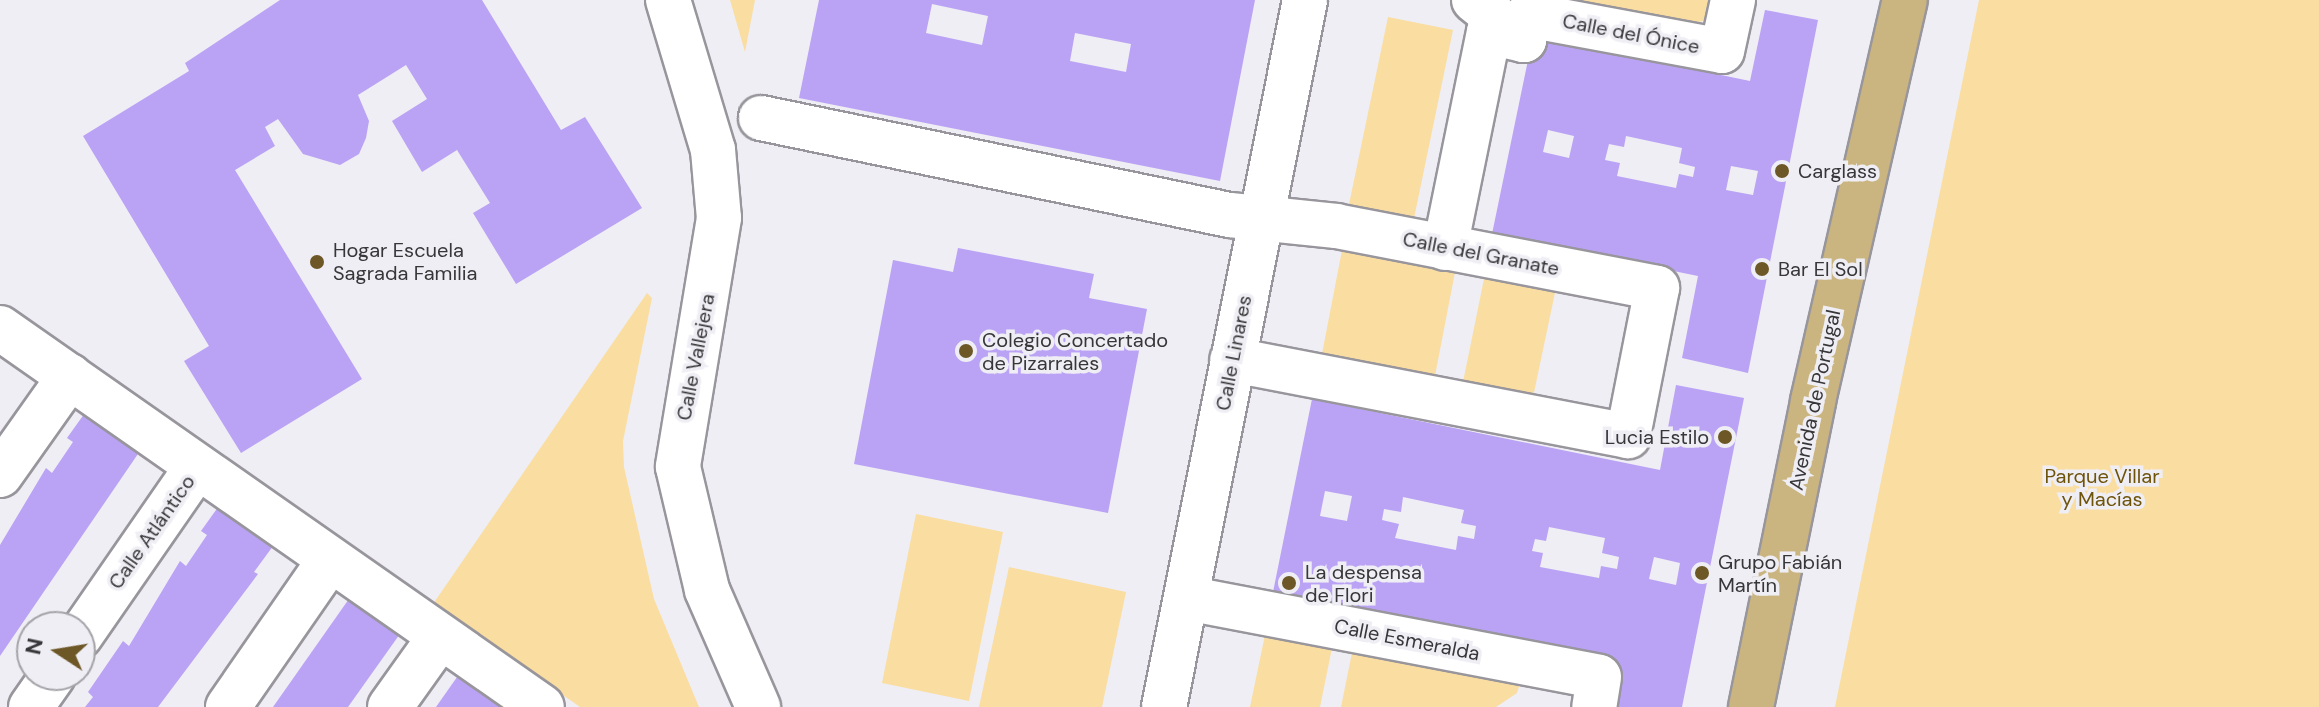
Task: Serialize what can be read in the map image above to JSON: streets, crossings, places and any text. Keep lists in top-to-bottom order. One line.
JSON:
{"streets":{"main road":["Avenida de Portugal"],"street":["Calle del Ónice","Calle del Granate","Calle Linares","Calle Vallejera","Calle Atlántico","Calle Esmeralda"]},"crossings":[["Calle del Granate","Calle Linares"],["Calle Linares","Calle Esmeralda"]],"parks":["Parque Villar y Macías"],"places":["Carglass","Hogar Escuela Sagrada Familia","Bar El Sol","Colegio Concertado de Pizarrales","Lucia Estilo","Grupo Fabián Martín","La despensa de Flori"],"north":"left"}
